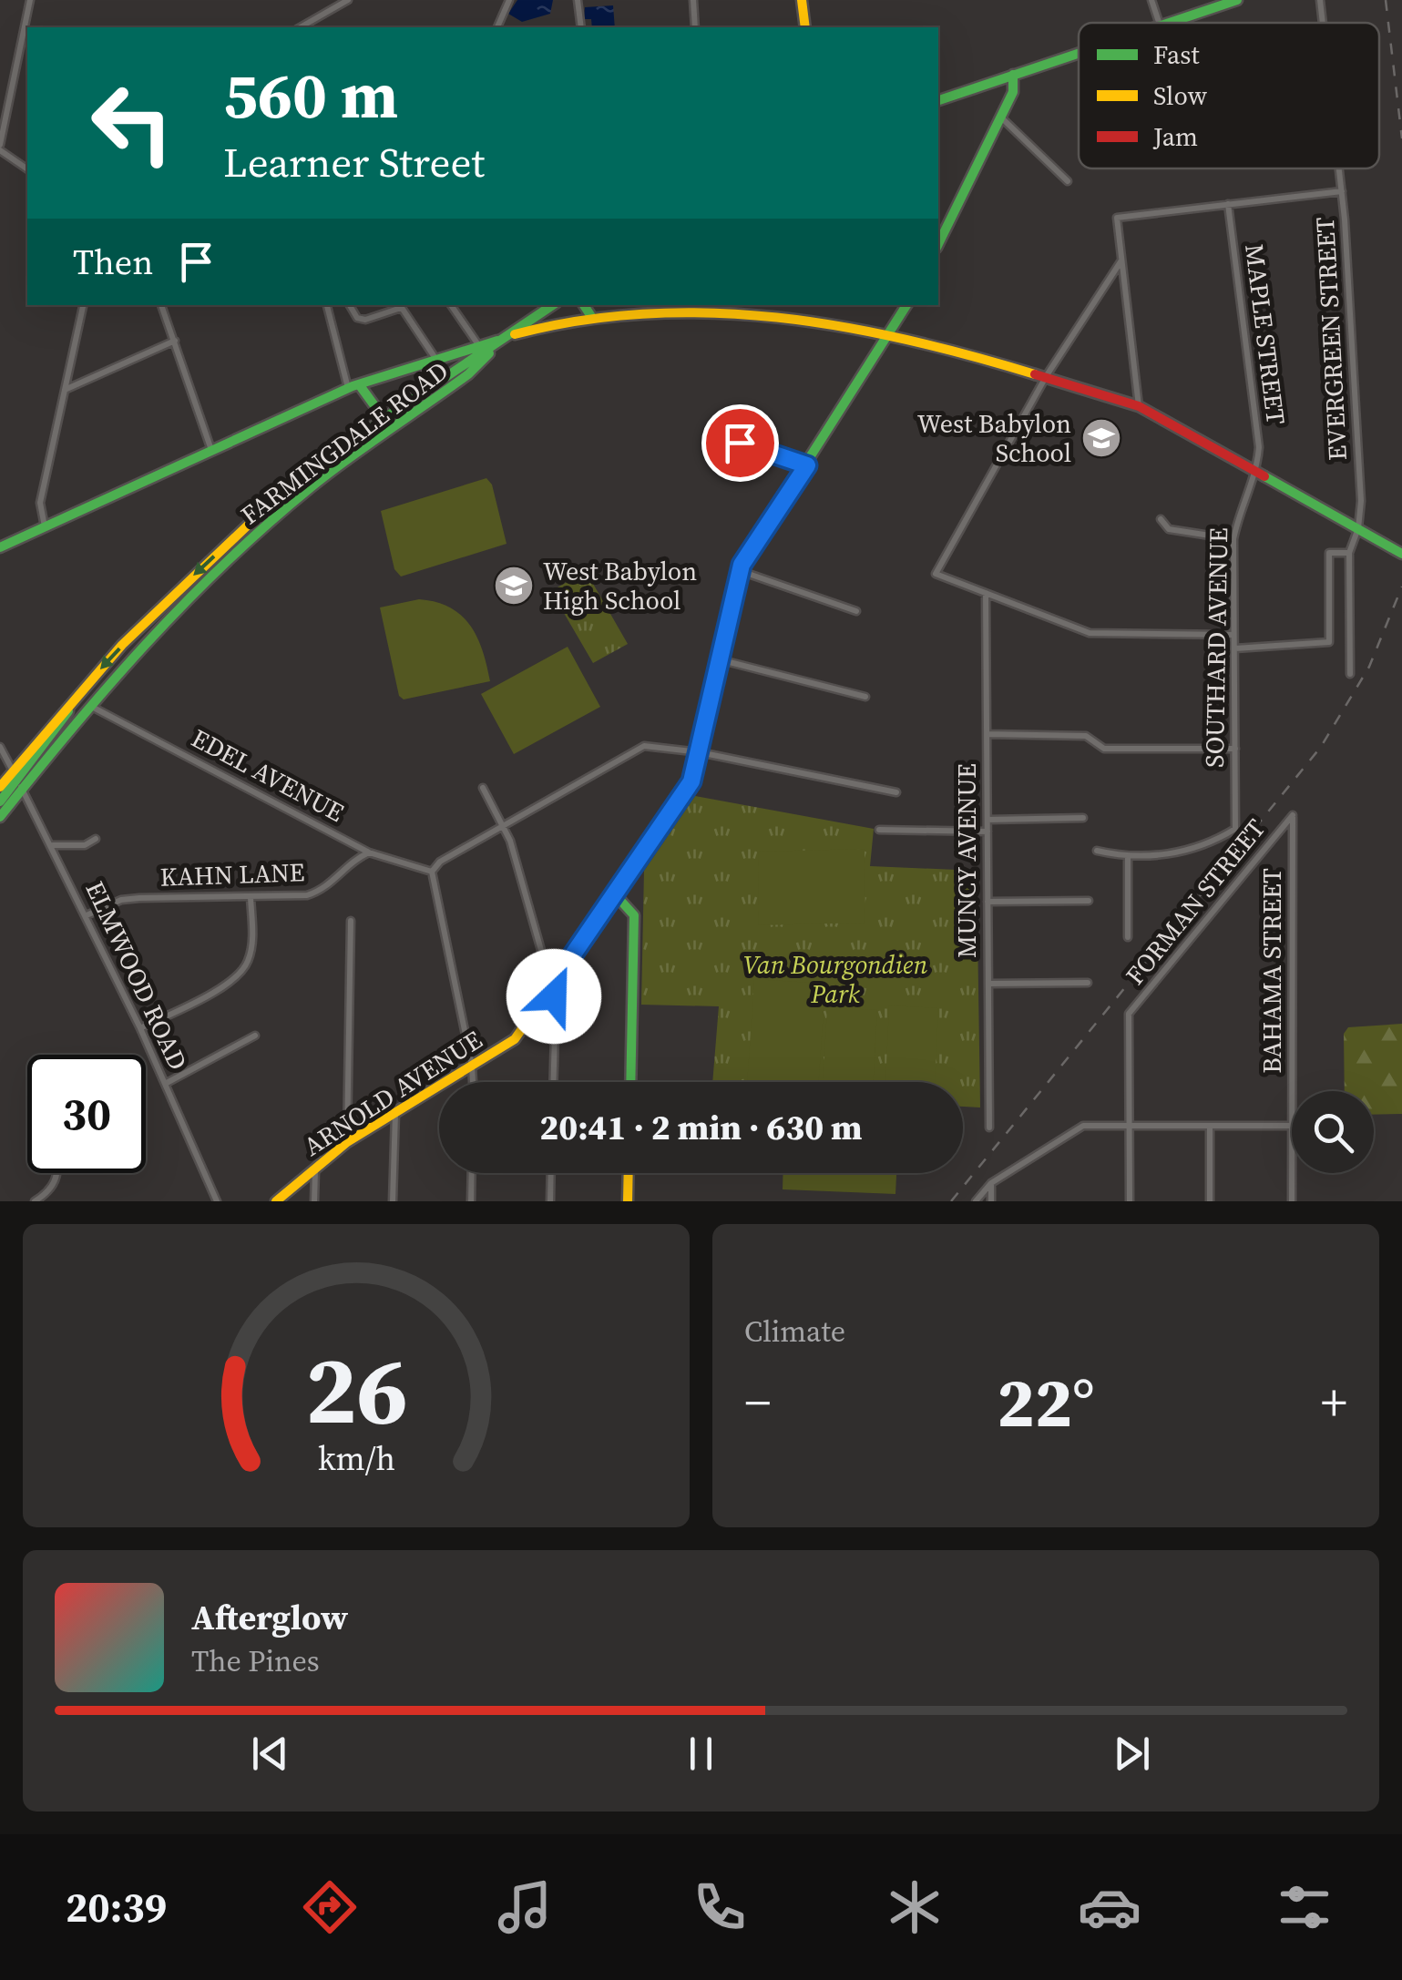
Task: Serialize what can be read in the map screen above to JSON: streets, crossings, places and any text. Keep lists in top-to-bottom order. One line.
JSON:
{"streets":{"main road":["FARMINGDALE ROAD","ARNOLD AVENUE"],"street":["MAPLE STREET","EVERGREEN STREET","SOUTHARD AVENUE","EDEL AVENUE","MUNCY AVENUE","KAHN LANE","FORMAN STREET","BAHAMA STREET","ELMWOOD ROAD"]},"crossings":[["MAPLE STREET","SOUTHARD AVENUE"],["FARMINGDALE ROAD","EDEL AVENUE"],["FARMINGDALE ROAD","ELMWOOD ROAD"],["EDEL AVENUE","KAHN LANE"],["KAHN LANE","ELMWOOD ROAD"],["FORMAN STREET","BAHAMA STREET"]],"parks":["Van Bourgondien Park"],"places":{"school or university":["West Babylon School","West Babylon High School"]},"legend":["Fast","Slow","Jam"],"page":{"turn":["560 m","Learner Street"],"then":"Then","limit":"30","trip":"20:41 · 2 min · 630 m","tile":"Climate","heat":["−","22°","+"],"song":["Afterglow","The Pines"],"tabs":"20:39","gauge":["26","km/h"]}}
